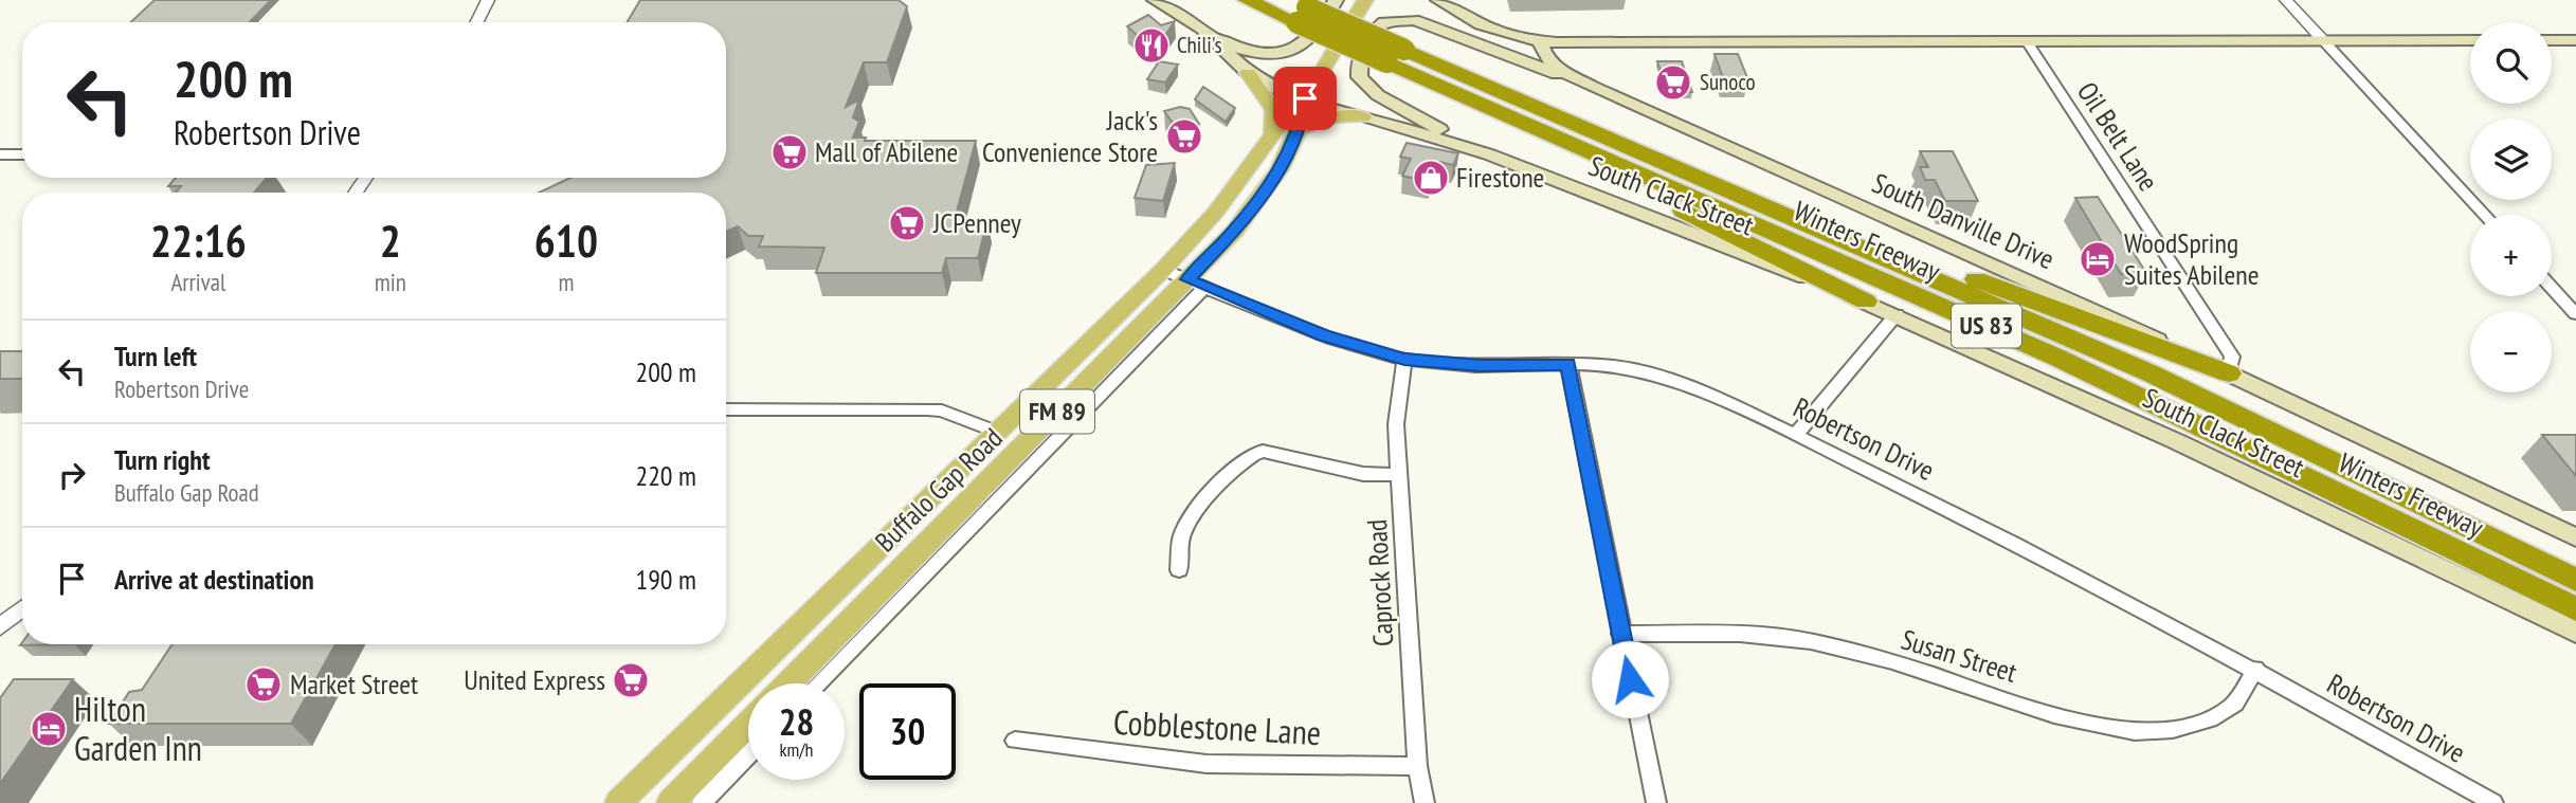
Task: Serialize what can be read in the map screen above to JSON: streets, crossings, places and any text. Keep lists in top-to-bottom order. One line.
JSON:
{"streets":{"highway":["Winters Freeway","US 83"],"main road":["South Clack Street","South Danville Drive","FM 89","Buffalo Gap Road"],"street":["Oil Belt Lane","Robertson Drive","Caprock Road","Susan Street","Cobblestone Lane"]},"crossings":[["Oil Belt Lane","South Danville Drive"],["South Clack Street","Buffalo Gap Road"],["Robertson Drive","Buffalo Gap Road"],["Robertson Drive","Caprock Road"],["Robertson Drive","Susan Street"],["Caprock Road","Cobblestone Lane"]],"places":{"restaurant":["Chili's"],"supermarket":["Sunoco","Jack's Convenience Store","Mall of Abilene","JCPenney","United Express","Market Street"],"shop":["Firestone"],"hotel":["WoodSpring Suites Abilene","Hilton Garden Inn"]},"page":{"map_buttons":["+","−"],"turn":["200 m","Robertson Drive"],"eta":["22:16","Arrival","2","min","610","m"],"list":[{"name":"Turn left","note":"Robertson Drive","value":"200 m"},{"name":"Turn right","note":"Buffalo Gap Road","value":"220 m"},{"name":"Arrive at destination","value":"190 m"}],"speed":"28 km/h","limit":"30"}}
